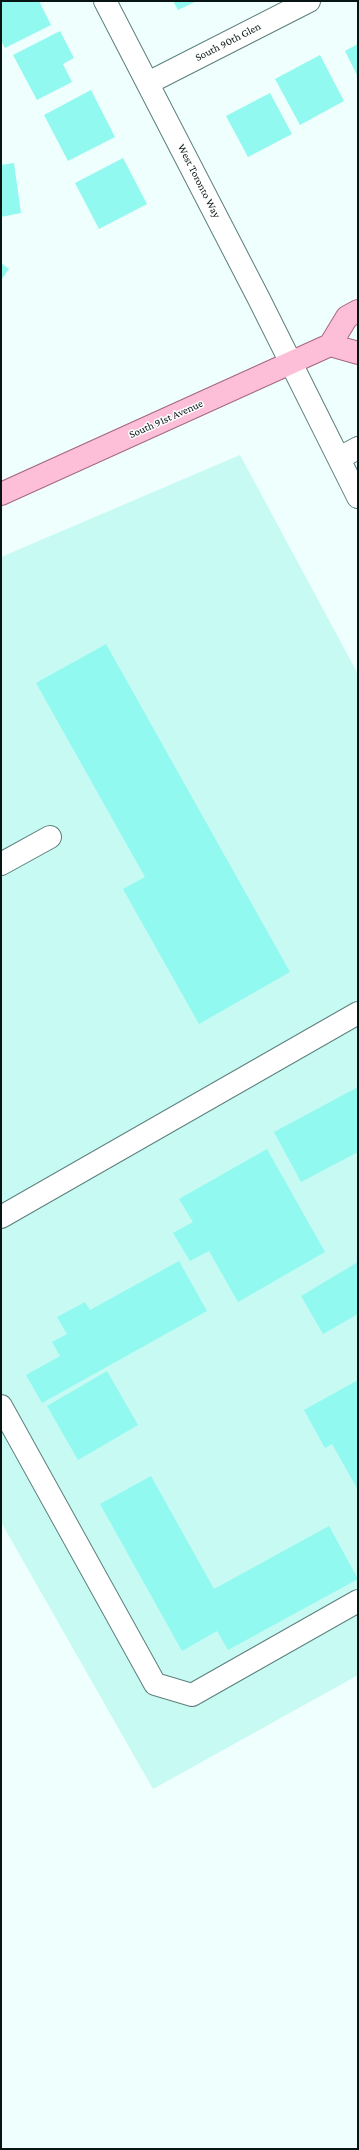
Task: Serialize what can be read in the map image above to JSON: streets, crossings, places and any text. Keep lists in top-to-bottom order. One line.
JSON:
{"streets":{"main road":["South 91st Avenue"],"street":["South 90th Glen","West Toronto Way"]},"crossings":[["South 90th Glen","West Toronto Way"],["West Toronto Way","South 91st Avenue"]]}
